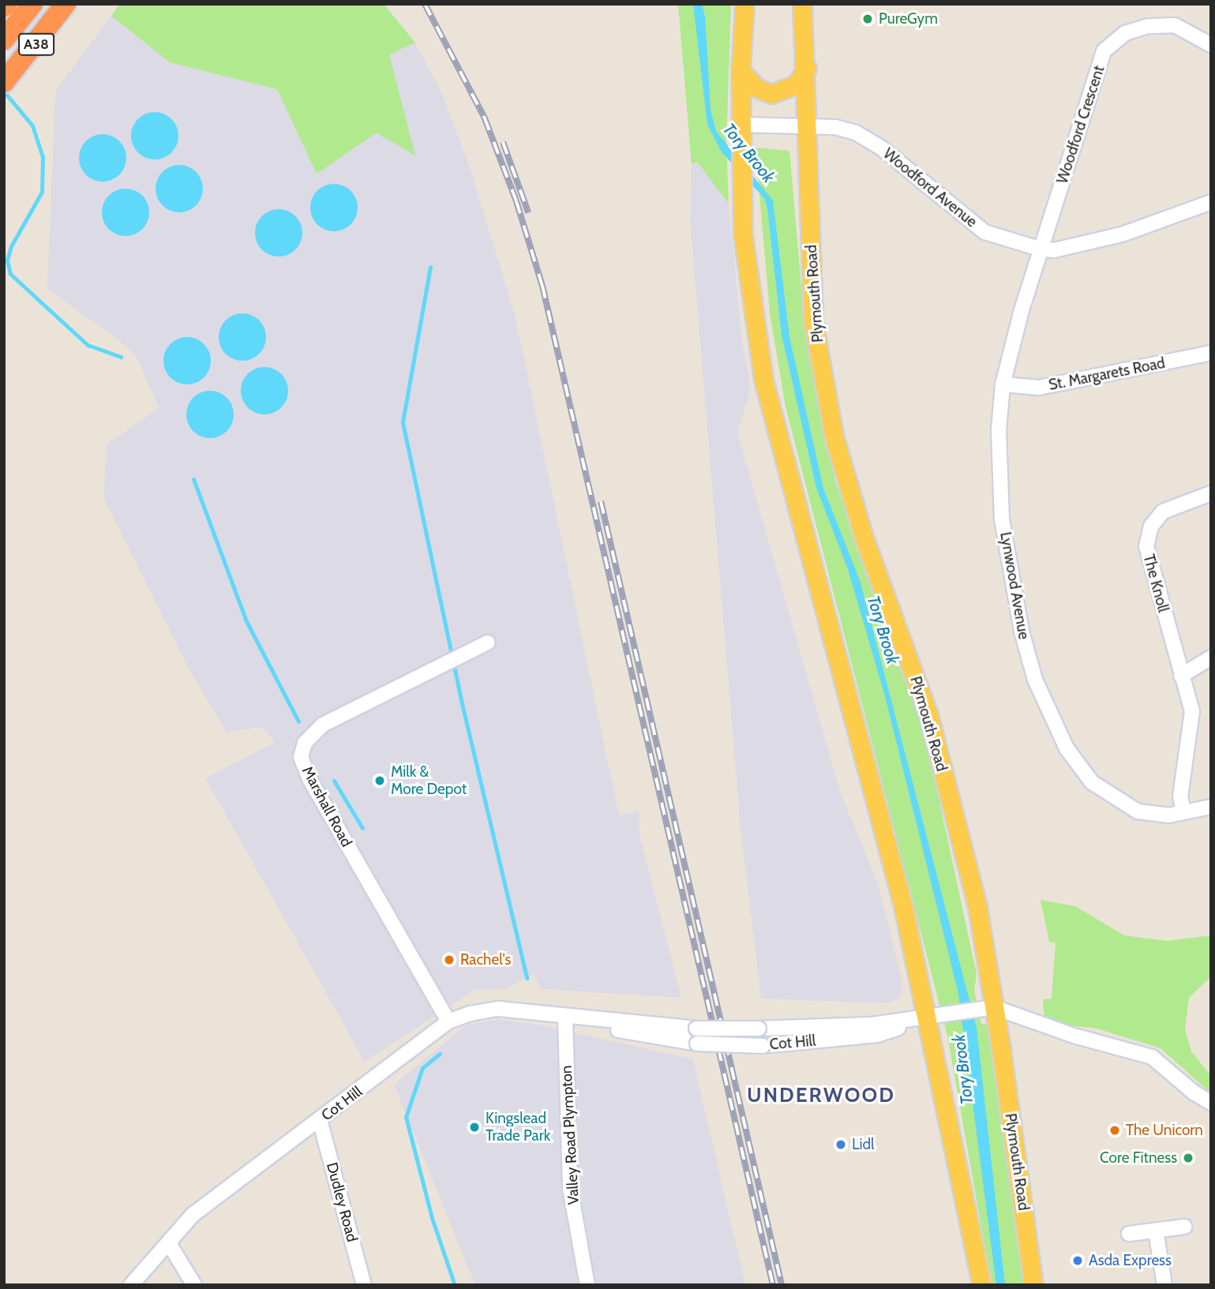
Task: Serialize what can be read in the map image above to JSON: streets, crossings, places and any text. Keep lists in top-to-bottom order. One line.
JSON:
{"streets":{"highway":["A38"],"main road":["Plymouth Road"],"street":["Woodford Crescent","Woodford Avenue","St. Margarets Road","The Knoll","Lynwood Avenue","Marshall Road","Cot Hill","Valley Road Plympton","Dudley Road"]},"crossings":[["Woodford Crescent","Woodford Avenue"],["Woodford Crescent","Lynwood Avenue"],["Woodford Avenue","Plymouth Road"],["Woodford Avenue","Lynwood Avenue"],["Plymouth Road","Cot Hill"],["St. Margarets Road","Lynwood Avenue"],["The Knoll","Lynwood Avenue"],["Marshall Road","Cot Hill"],["Cot Hill","Valley Road Plympton"],["Cot Hill","Dudley Road"]],"districts":["UNDERWOOD"],"water":["Tory Brook"],"places":["PureGym","Milk & More Depot","Rachel's","Kingslead Trade Park","The Unicorn","Lidl","Core Fitness","Asda Express"]}
